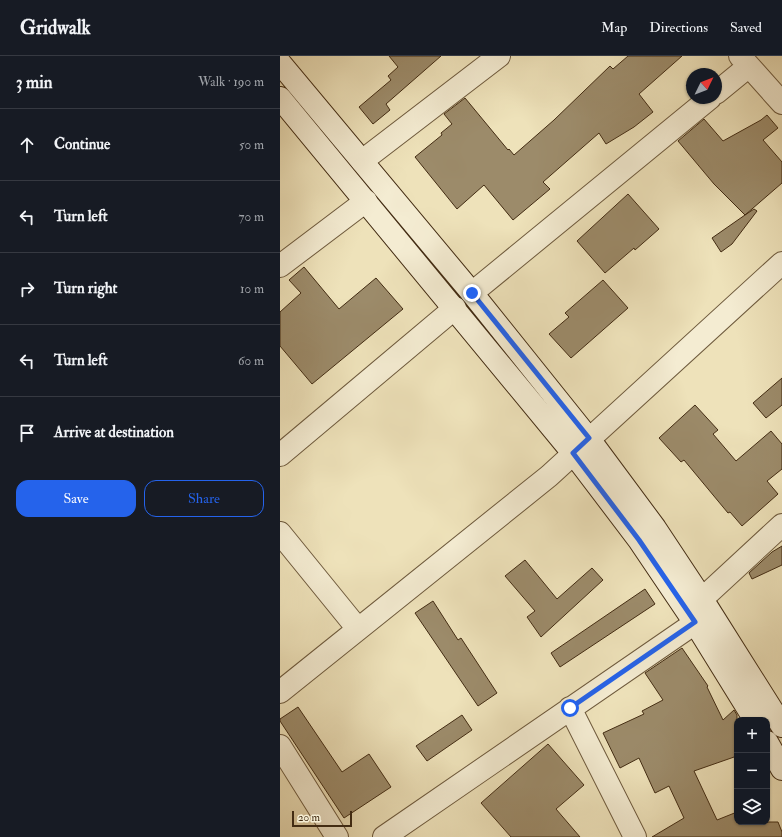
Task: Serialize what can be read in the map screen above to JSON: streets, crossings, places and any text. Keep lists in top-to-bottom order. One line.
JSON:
{"scale_bar":"20 m","north":"top right","page":{"header":"Gridwalk","nav":["Map","Directions","Saved"],"heading":["3 min","Walk · 190 m"],"list":[["Continue","50 m"],["Turn left","70 m"],["Turn right","10 m"],["Turn left","60 m"],"Arrive at destination"],"buttons":["Save","Share"],"map_buttons":["+","−"],"scale":"20 m"}}
